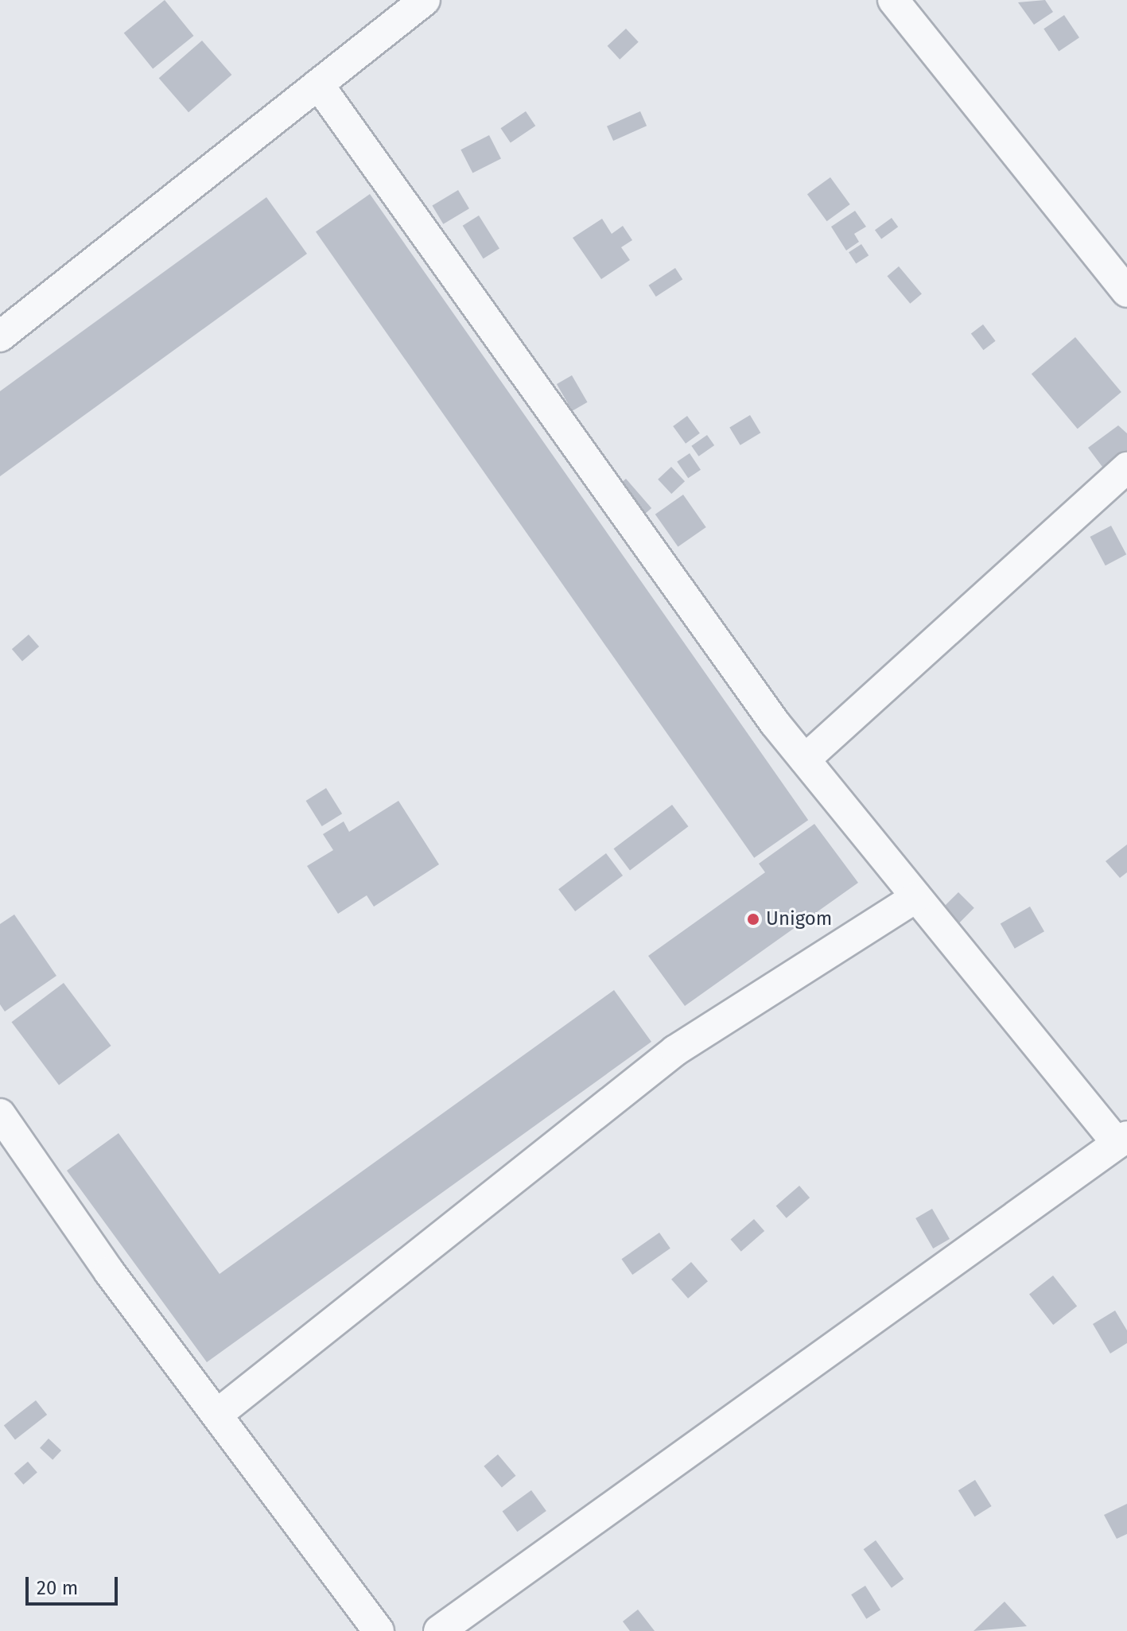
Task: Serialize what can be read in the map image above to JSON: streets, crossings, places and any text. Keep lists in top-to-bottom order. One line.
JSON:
{"places":["Unigom"],"scale_bar":"20 m"}
